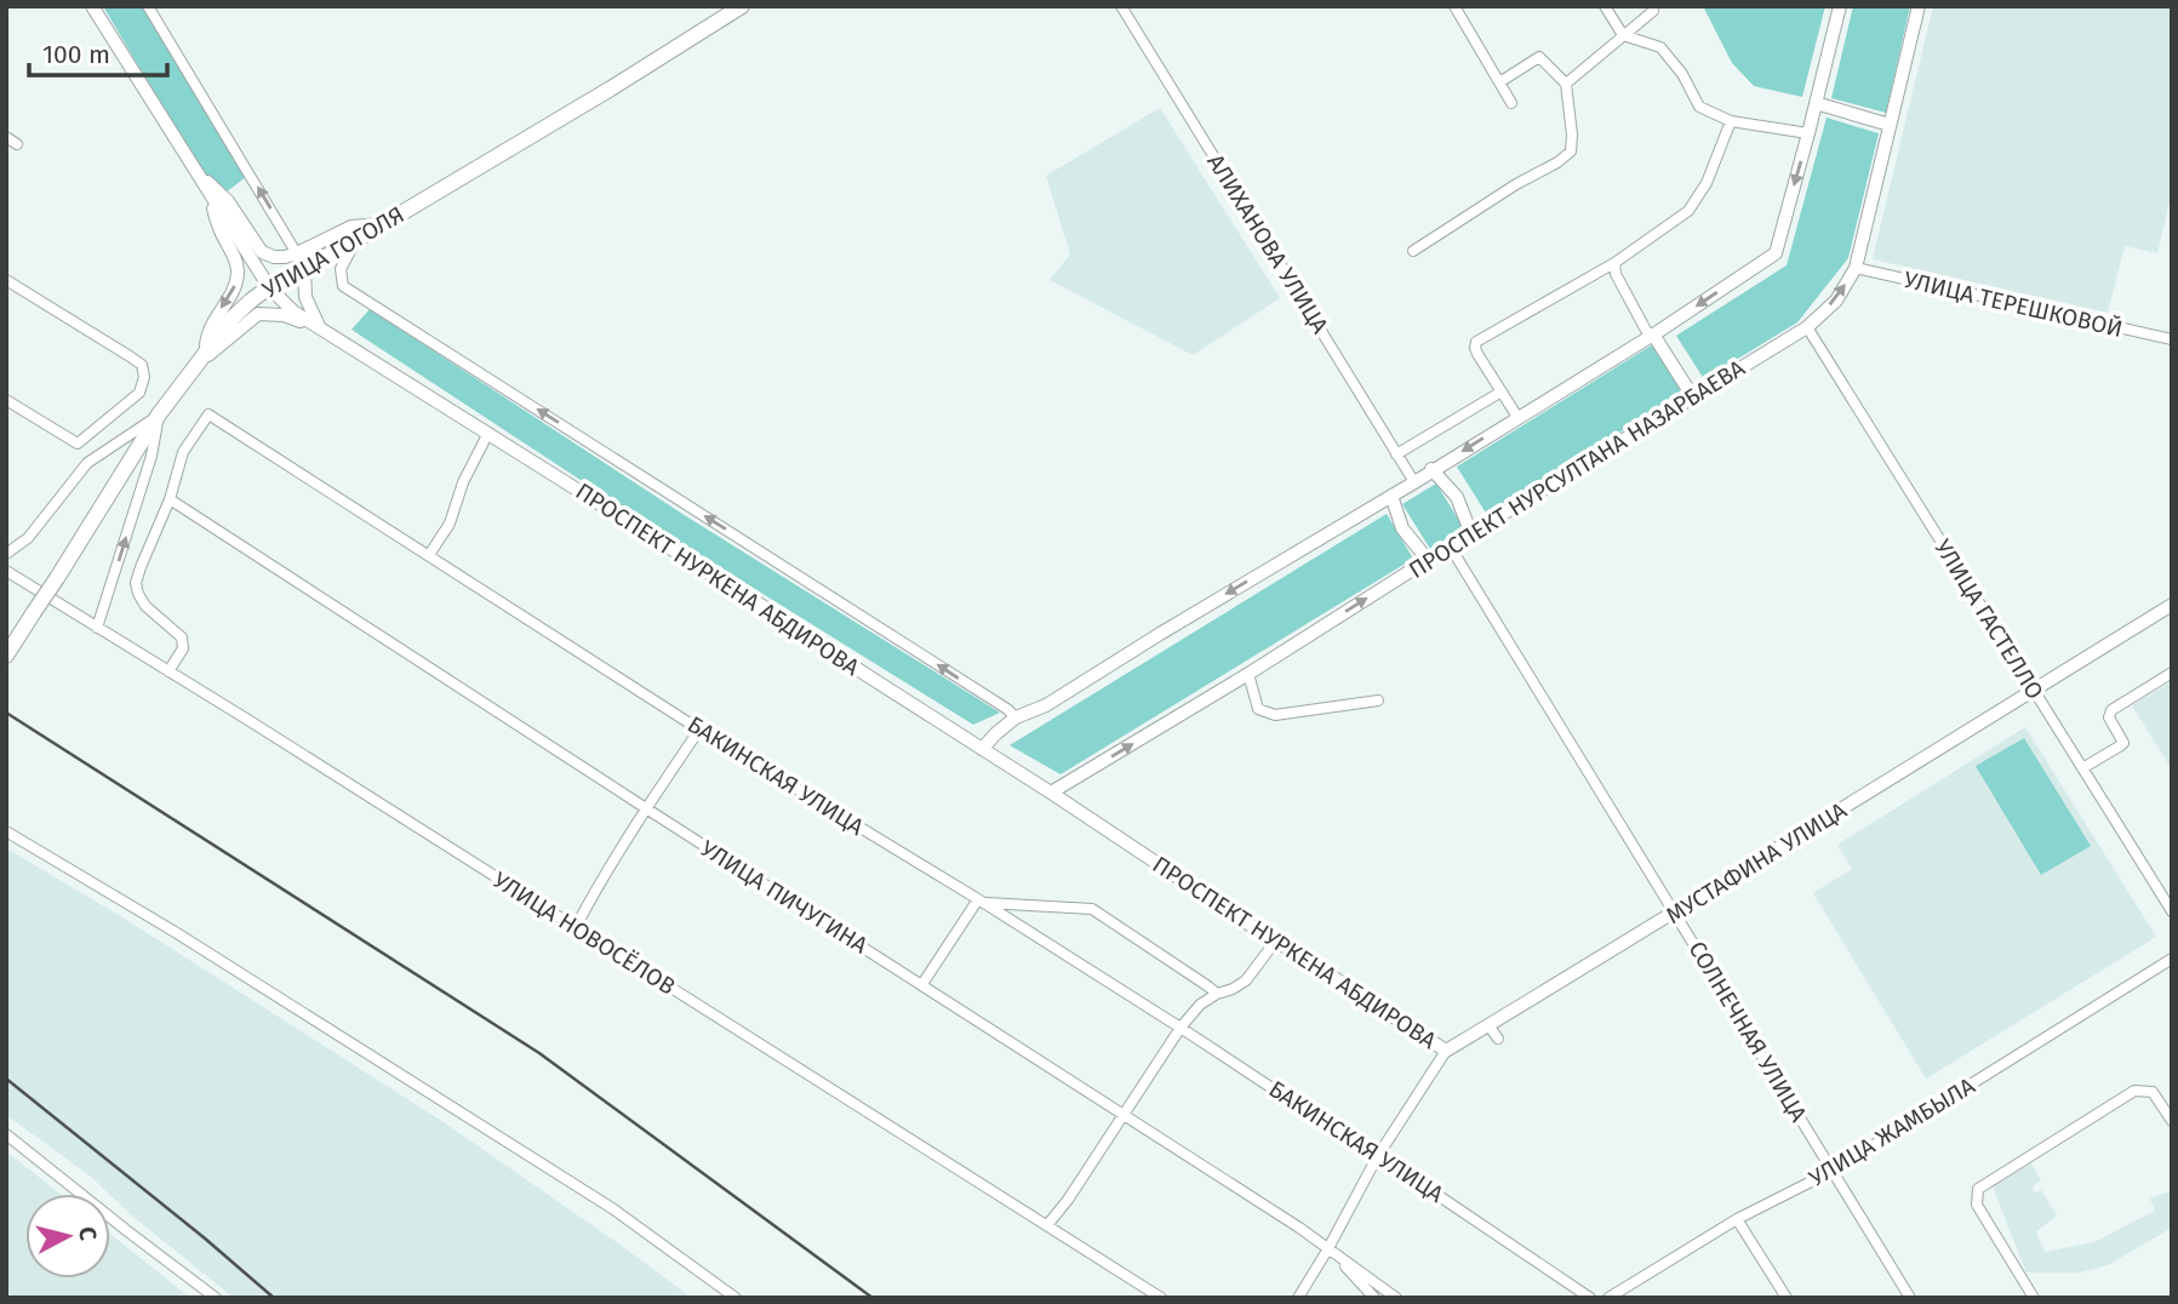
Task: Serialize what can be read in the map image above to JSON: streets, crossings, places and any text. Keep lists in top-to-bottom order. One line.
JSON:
{"streets":{"highway":["УЛИЦА ГОГОЛЯ"],"main road":["ПРОСПЕКТ НУРСУЛТАНА НАЗАРБАЕВА","ПРОСПЕКТ НУРКЕНА АБДИРОВА","МУСТАФИНА УЛИЦА"],"street":["АЛИХАНОВА УЛИЦА","УЛИЦА ТЕРЕШКОВОЙ","УЛИЦА ГАСТЕЛЛО","БАКИНСКАЯ УЛИЦА","УЛИЦА ПИЧУГИНА","УЛИЦА НОВОСЁЛОВ","СОЛНЕЧНАЯ УЛИЦА","УЛИЦА ЖАМБЫЛА"]},"crossings":[["УЛИЦА ГОГОЛЯ","ПРОСПЕКТ НУРКЕНА АБДИРОВА"],["УЛИЦА ТЕРЕШКОВОЙ","ПРОСПЕКТ НУРСУЛТАНА НАЗАРБАЕВА"],["ПРОСПЕКТ НУРСУЛТАНА НАЗАРБАЕВА","ПРОСПЕКТ НУРКЕНА АБДИРОВА"],["ПРОСПЕКТ НУРСУЛТАНА НАЗАРБАЕВА","УЛИЦА ГАСТЕЛЛО"],["ПРОСПЕКТ НУРСУЛТАНА НАЗАРБАЕВА","СОЛНЕЧНАЯ УЛИЦА"],["ПРОСПЕКТ НУРКЕНА АБДИРОВА","МУСТАФИНА УЛИЦА"],["УЛИЦА ГАСТЕЛЛО","МУСТАФИНА УЛИЦА"],["БАКИНСКАЯ УЛИЦА","МУСТАФИНА УЛИЦА"],["БАКИНСКАЯ УЛИЦА","УЛИЦА ПИЧУГИНА"],["БАКИНСКАЯ УЛИЦА","УЛИЦА НОВОСЁЛОВ"],["МУСТАФИНА УЛИЦА","УЛИЦА ПИЧУГИНА"],["МУСТАФИНА УЛИЦА","СОЛНЕЧНАЯ УЛИЦА"],["СОЛНЕЧНАЯ УЛИЦА","УЛИЦА ЖАМБЫЛА"]],"scale_bar":"100 m","north":"right"}
